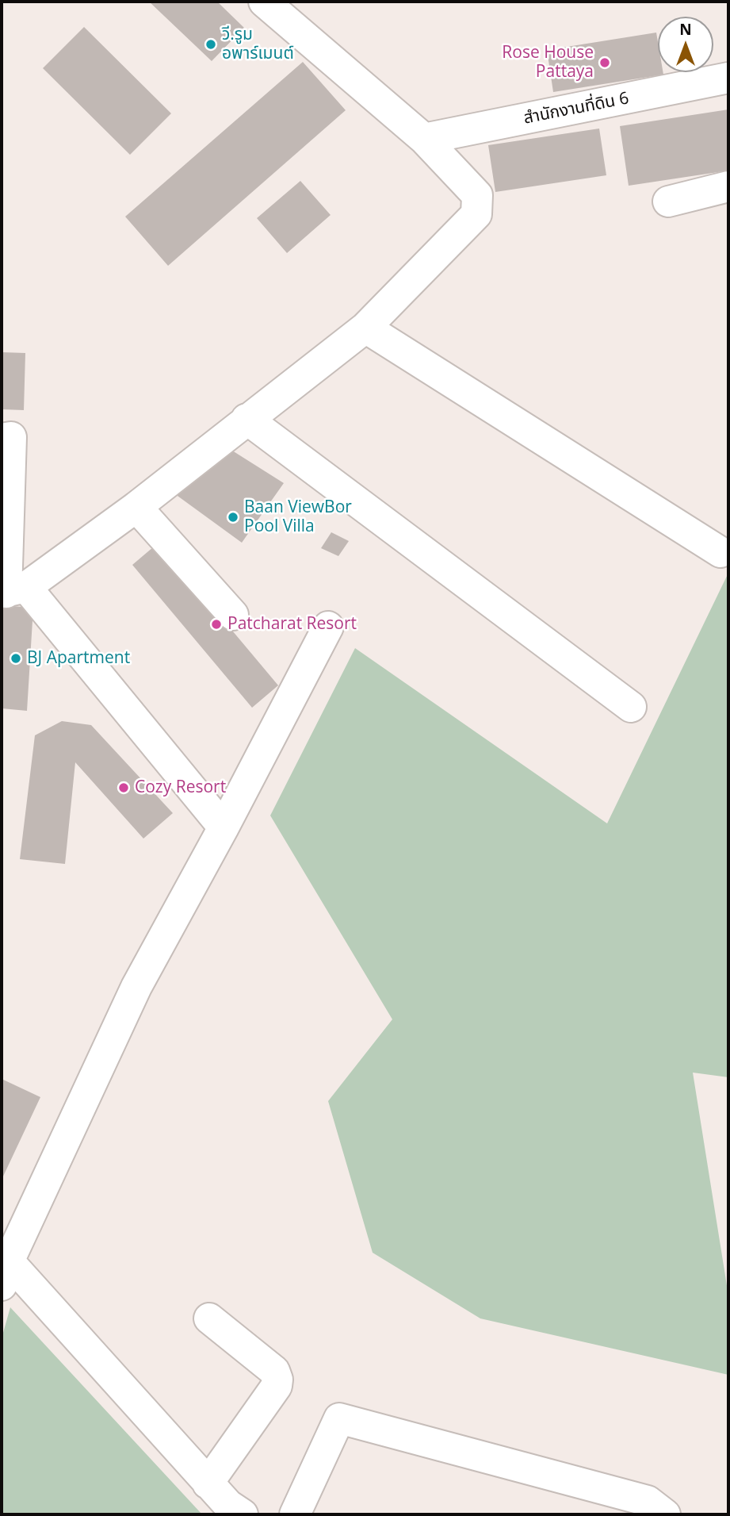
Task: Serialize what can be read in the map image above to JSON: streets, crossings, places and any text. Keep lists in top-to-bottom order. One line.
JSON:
{"streets":{"street":["สำนักงานที่ดิน 6"]},"places":["วี.รูม อพาร์เมนต์","Rose House Pattaya","Baan ViewBor Pool Villa","Patcharat Resort","BJ Apartment","Cozy Resort"],"north":"top"}
